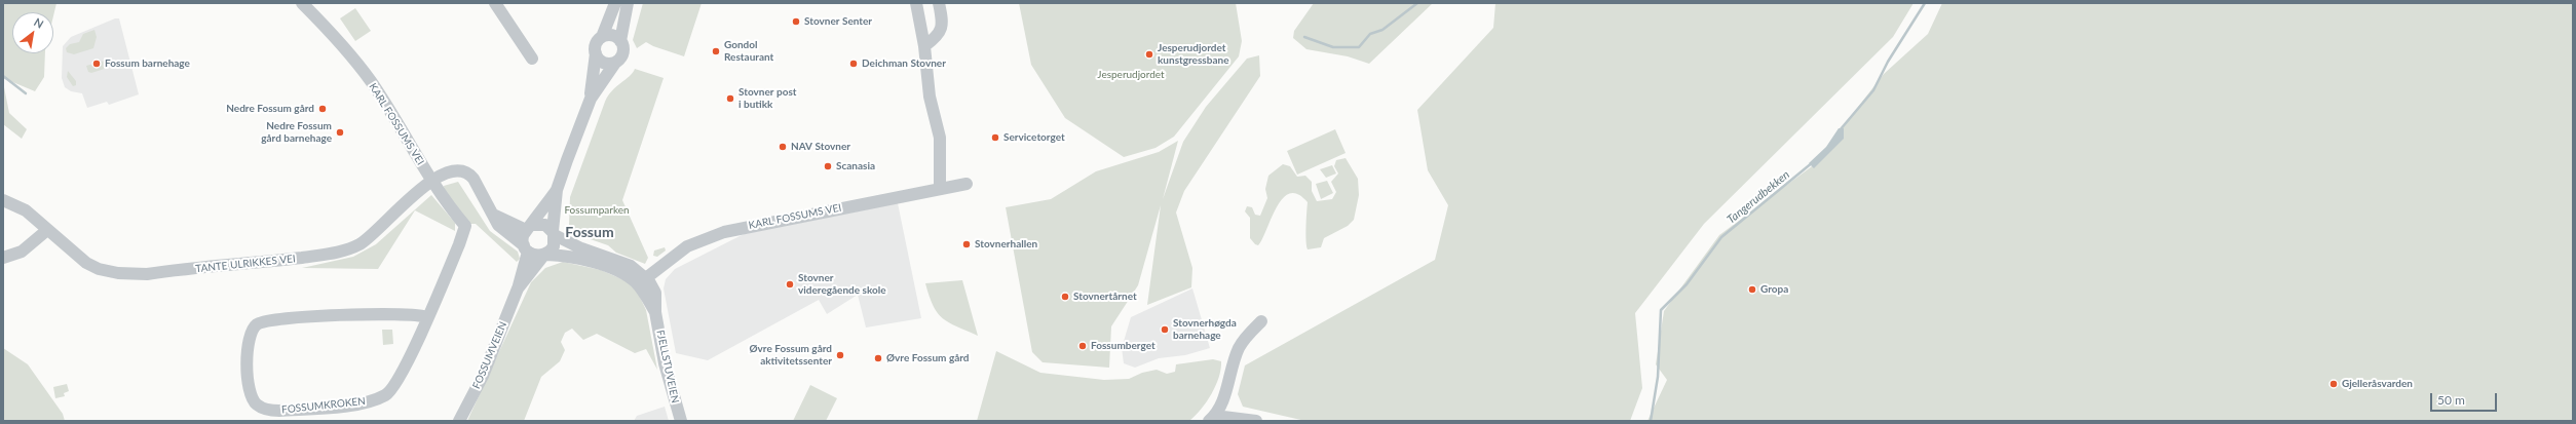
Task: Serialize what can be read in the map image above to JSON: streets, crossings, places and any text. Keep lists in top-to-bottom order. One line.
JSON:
{"streets":{"street":["KARL FOSSUMS VEI","TANTE ULRIKKES VEI","FOSSUMVEIEN","FJELLSTUVEIEN","FOSSUMKROKEN"]},"crossings":[["KARL FOSSUMS VEI","TANTE ULRIKKES VEI"],["KARL FOSSUMS VEI","FJELLSTUVEIEN"],["KARL FOSSUMS VEI","FOSSUMKROKEN"],["TANTE ULRIKKES VEI","FOSSUMKROKEN"],["FOSSUMVEIEN","FJELLSTUVEIEN"]],"districts":["Fossum"],"water":["Tangerudbekken"],"parks":["Jesperudjordet","Fossumparken"],"places":["Stovner Senter","Gondol Restaurant","Jesperudjordet kunstgressbane","Fossum barnehage","Deichman Stovner","Stovner post i butikk","Nedre Fossum gård","Nedre Fossum gård barnehage","Servicetorget","NAV Stovner","Scanasia","Stovnerhallen","Stovner videregående skole","Gropa","Stovnertårnet","Stovnerhøgda barnehage","Fossumberget","Øvre Fossum gård aktivitetssenter","Øvre Fossum gård","Gjelleråsvarden"],"scale_bar":"50 m","north":"top right"}
